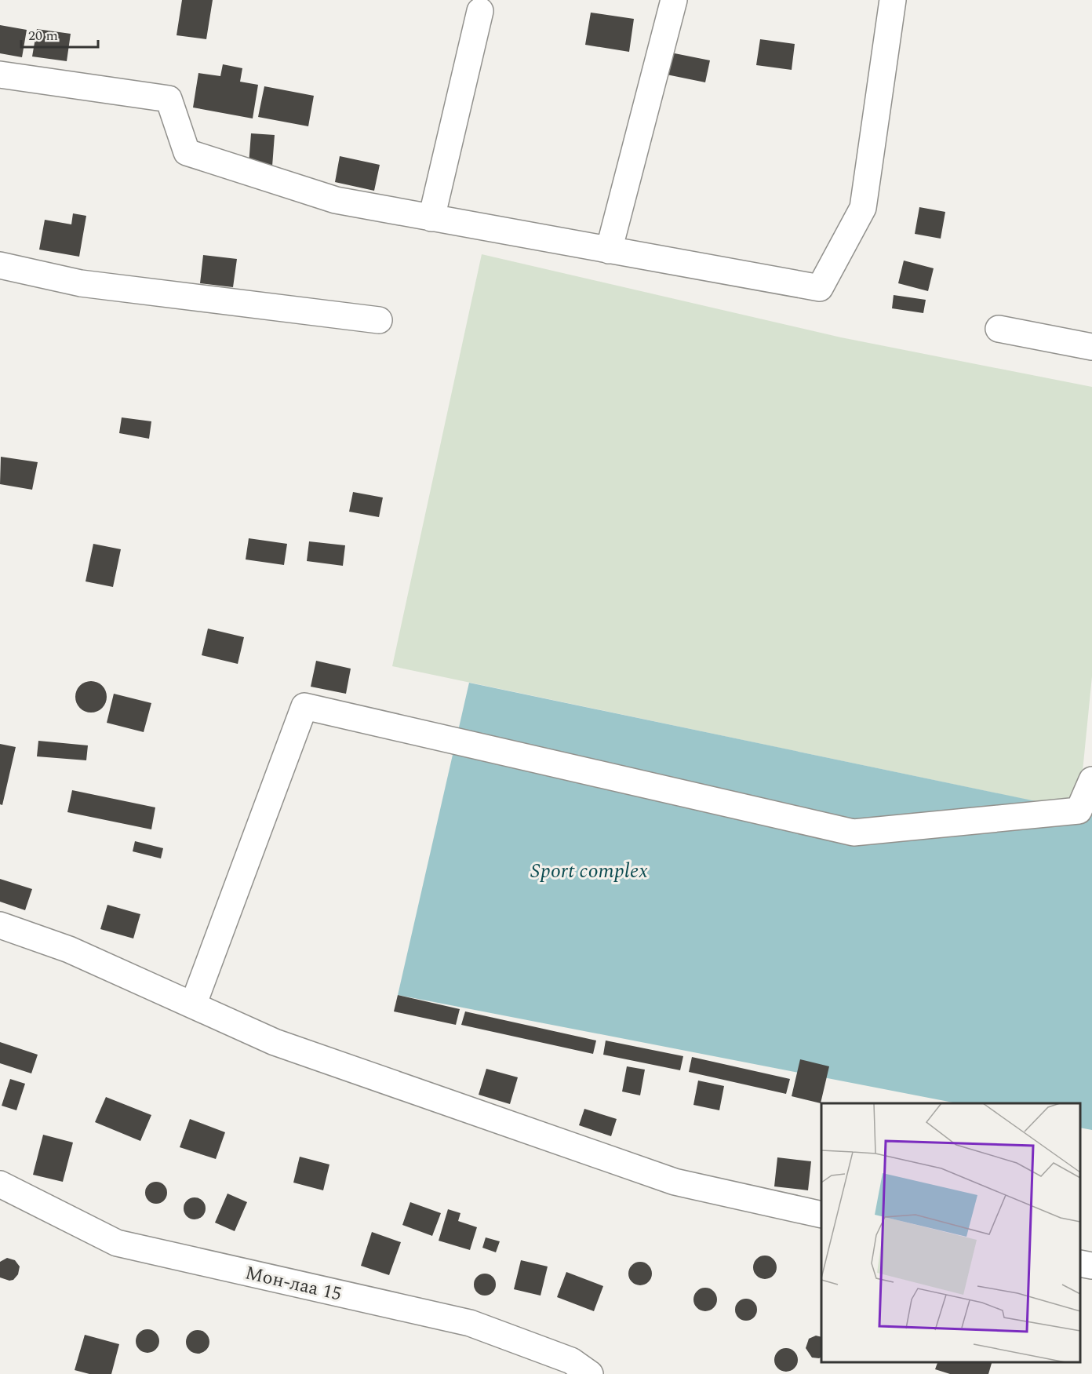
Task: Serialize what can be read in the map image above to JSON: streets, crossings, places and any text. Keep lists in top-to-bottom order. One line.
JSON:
{"streets":{"street":["Мон-лаа 15"]},"water":["Sport complex"],"scale_bar":"20 m"}
